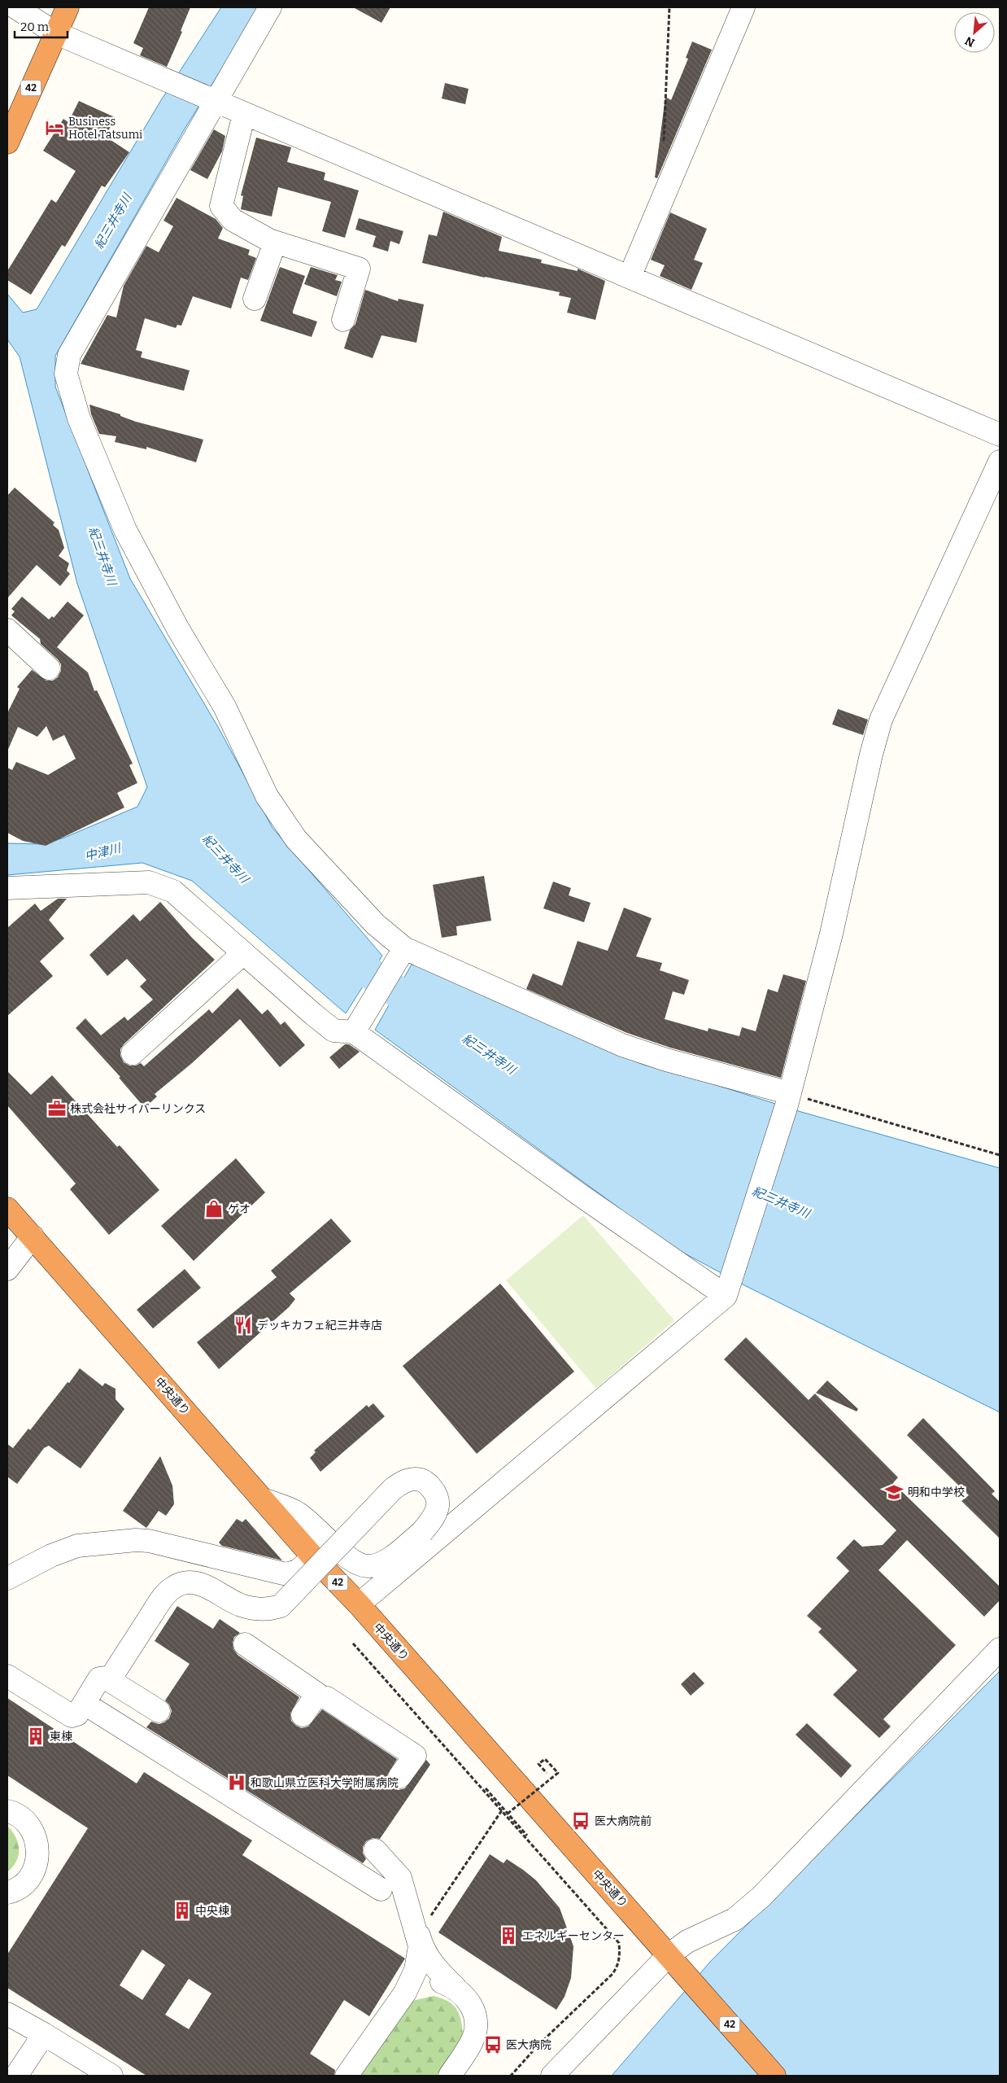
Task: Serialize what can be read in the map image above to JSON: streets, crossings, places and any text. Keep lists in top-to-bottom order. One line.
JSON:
{"streets":{"highway":["42","中央通り"]},"water":["紀三井寺川","中津川"],"places":{"hotel":["Business Hotel Tatsumi"],"office":["株式会社サイバーリンクス"],"shop":["ゲオ"],"restaurant":["デッキカフェ紀三井寺店"],"school or university":["明和中学校"],"building":["東棟","中央棟","エネルギーセンター"],"hospital":["和歌山県立医科大学附属病院"],"bus stop":["医大病院前","医大病院"]},"scale_bar":"20 m","north":"bottom left"}
